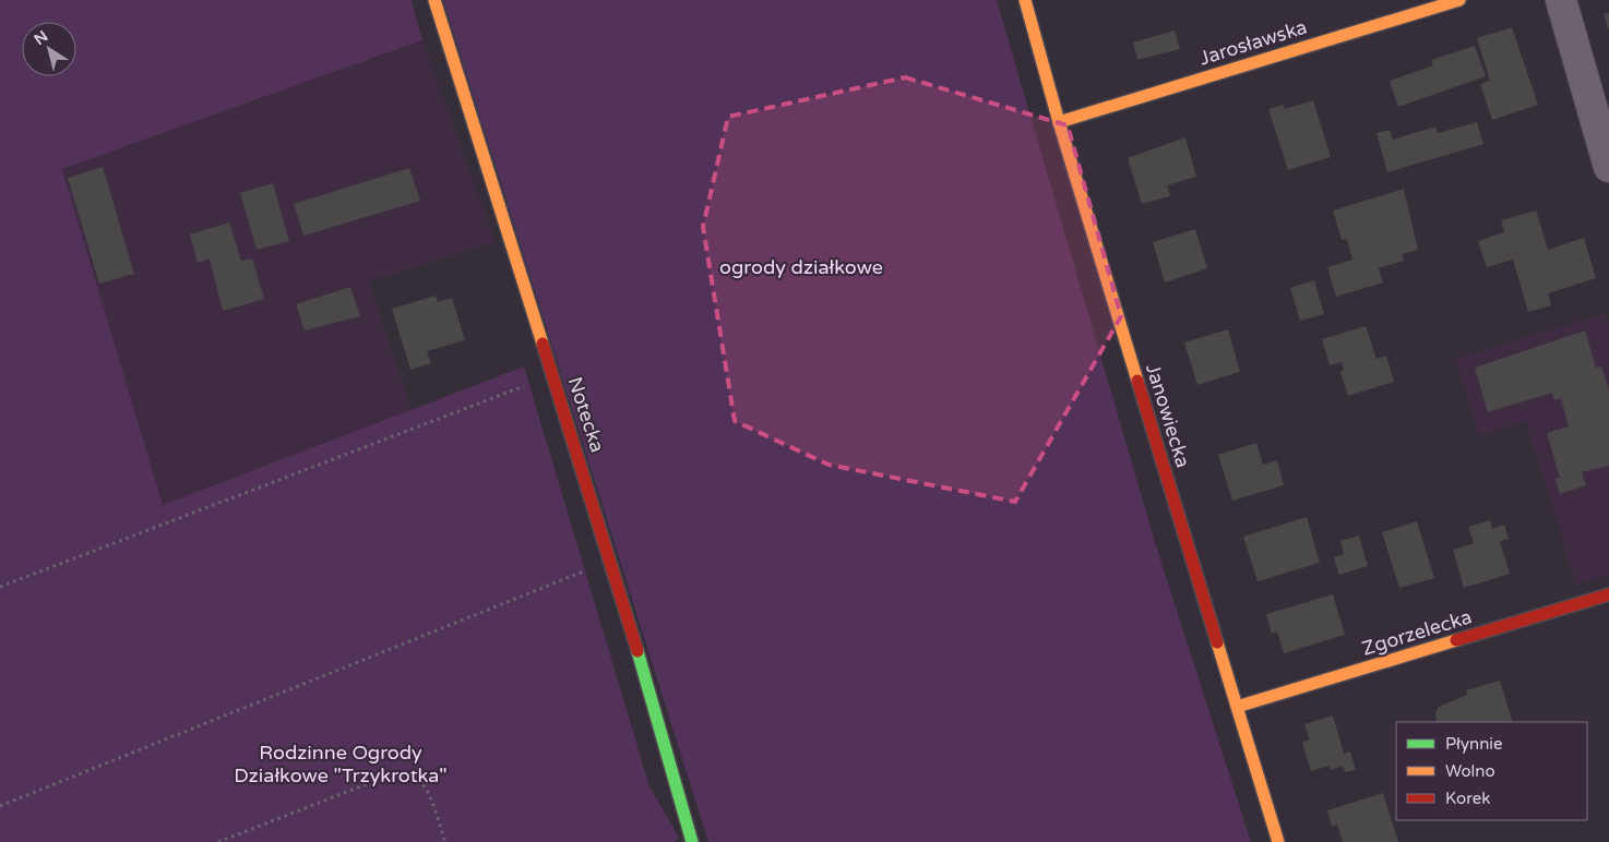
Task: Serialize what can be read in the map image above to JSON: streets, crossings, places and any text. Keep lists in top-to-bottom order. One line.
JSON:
{"streets":{"street":["Jarosławska","Notecka","Janowiecka","Zgorzelecka"]},"crossings":[["Jarosławska","Janowiecka"],["Janowiecka","Zgorzelecka"]],"parks":["ogrody działkowe","Rodzinne Ogrody Działkowe \"Trzykrotka\""],"legend":["Płynnie","Wolno","Korek"],"north":"top left"}
